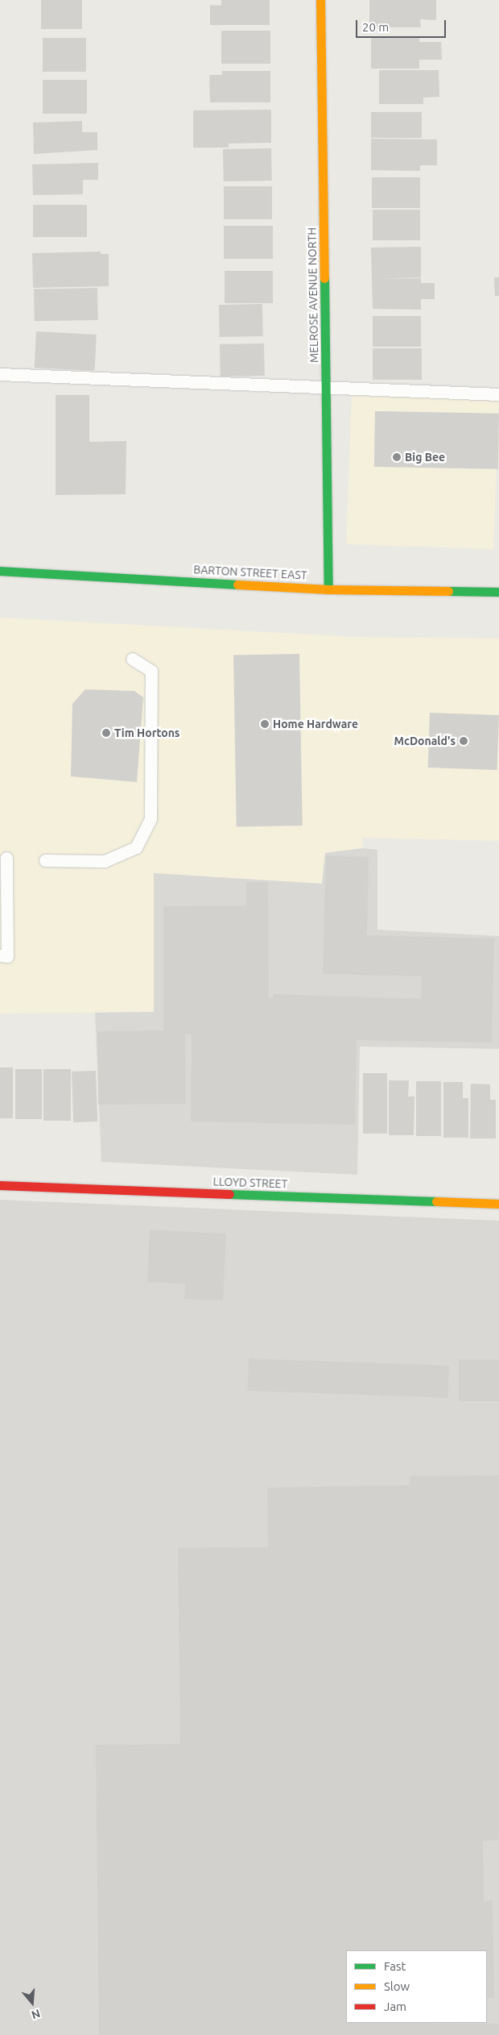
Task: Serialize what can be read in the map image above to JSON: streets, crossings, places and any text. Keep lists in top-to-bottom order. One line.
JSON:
{"streets":{"street":["MELROSE AVENUE NORTH","BARTON STREET EAST","LLOYD STREET"]},"crossings":[["MELROSE AVENUE NORTH","BARTON STREET EAST"]],"places":["Big Bee","Home Hardware","Tim Hortons","McDonald's"],"legend":["Fast","Slow","Jam"],"scale_bar":"20 m","north":"bottom"}
